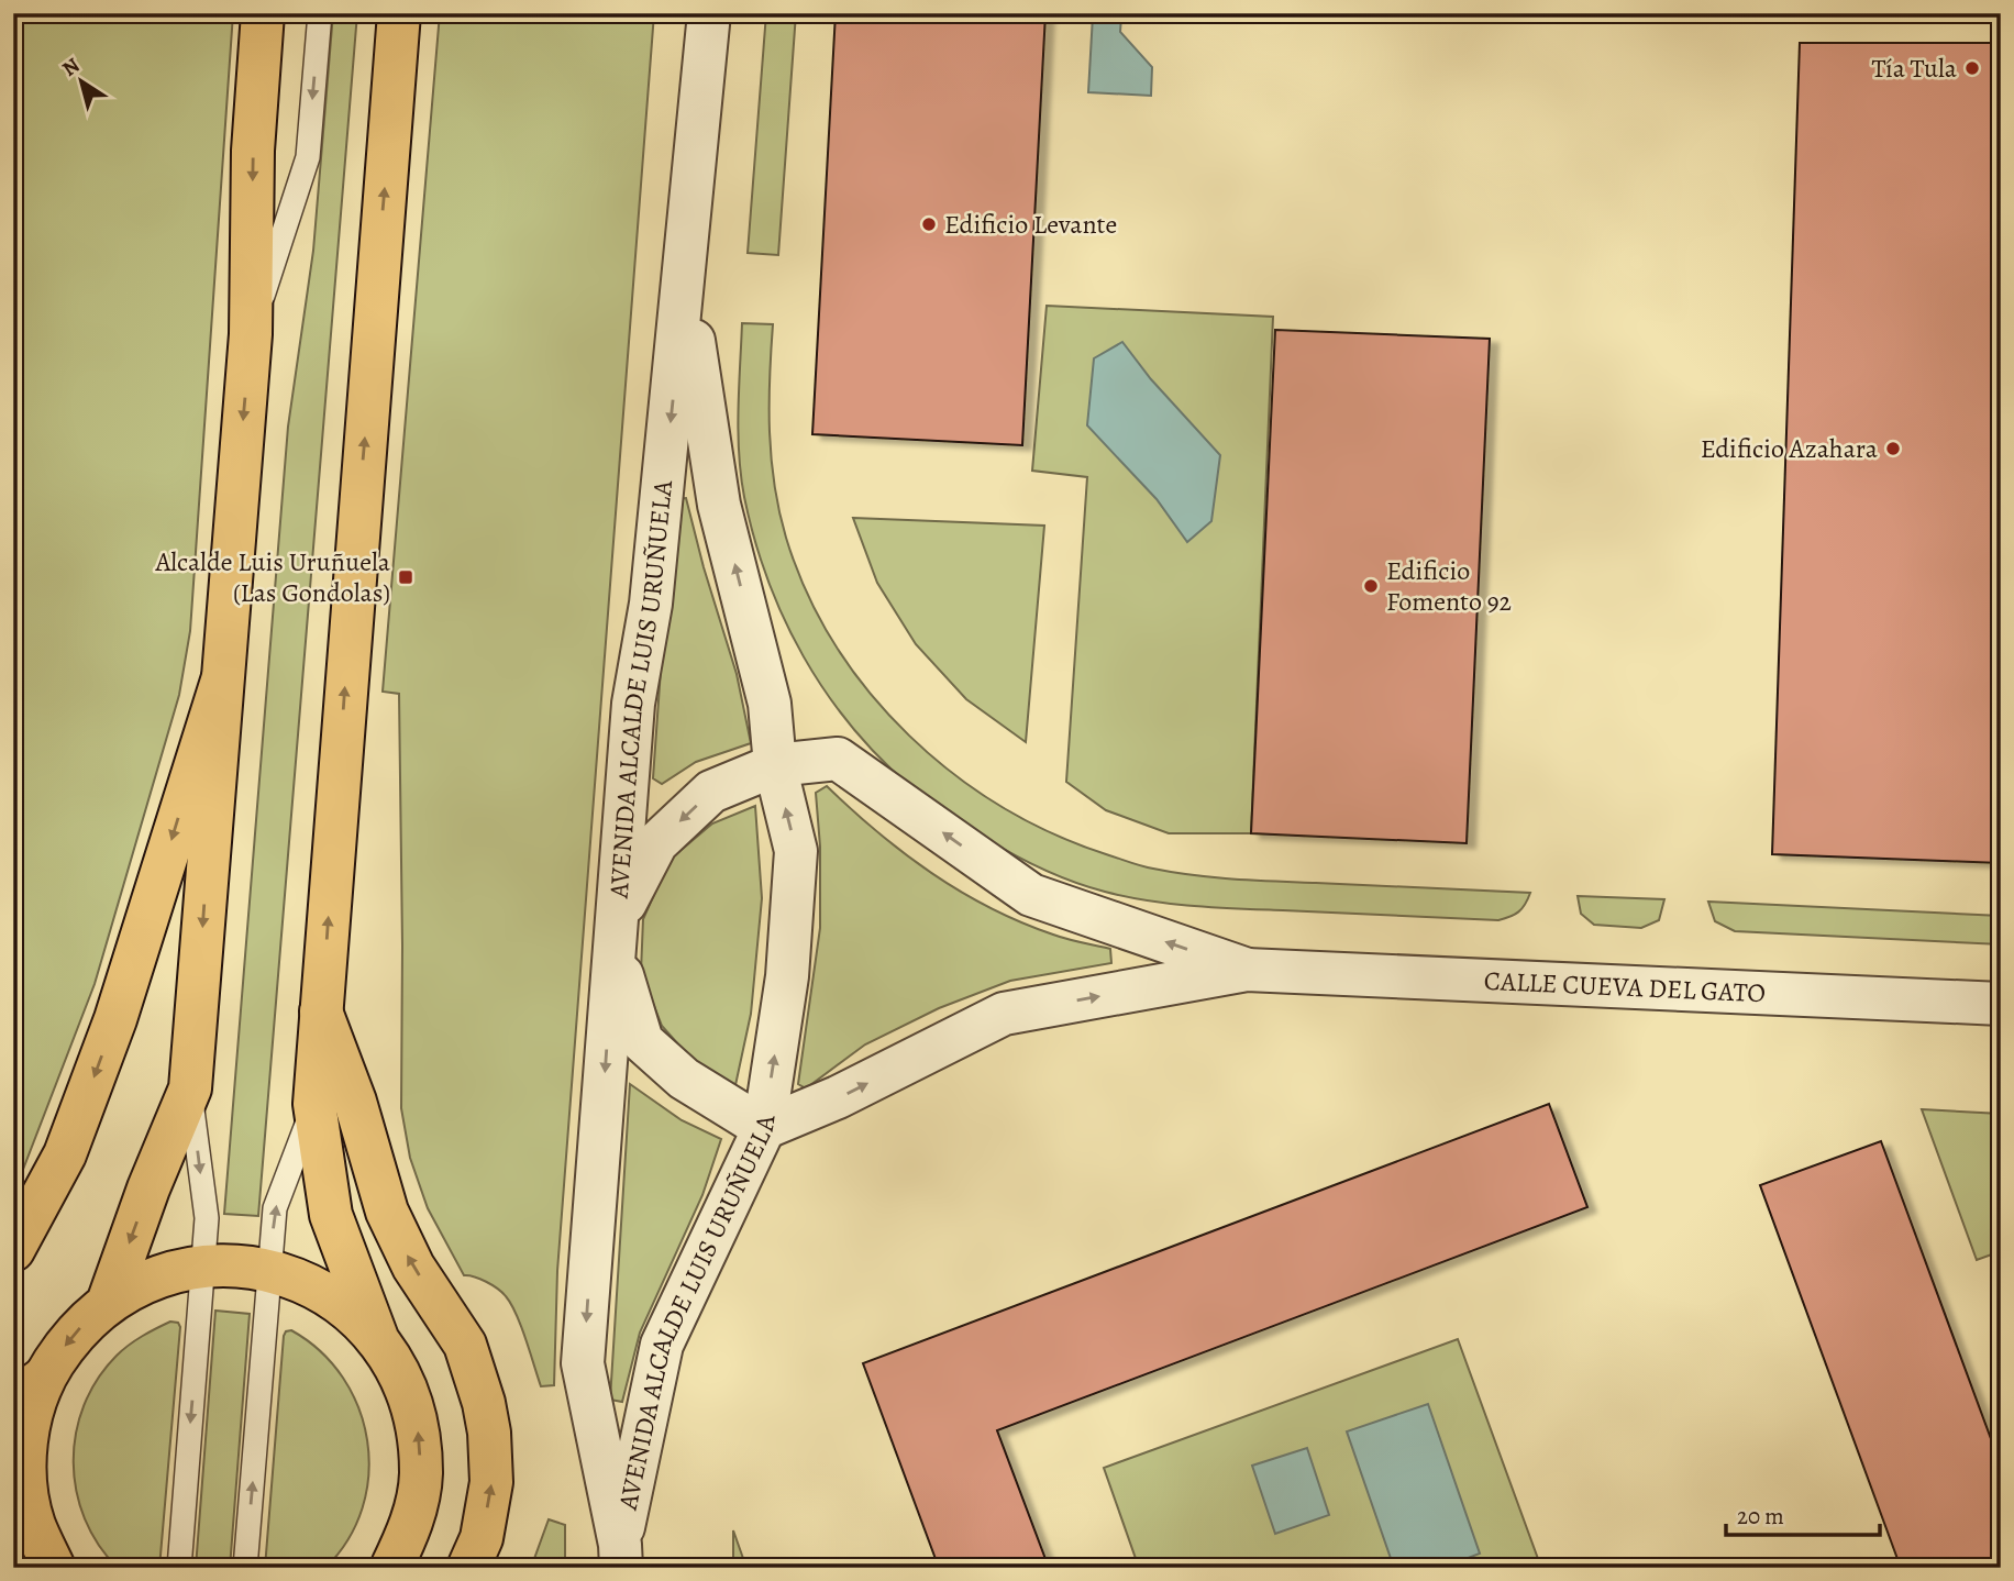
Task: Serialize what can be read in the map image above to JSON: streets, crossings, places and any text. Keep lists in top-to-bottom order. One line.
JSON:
{"streets":{"street":["AVENIDA ALCALDE LUIS URUÑUELA","CALLE CUEVA DEL GATO"]},"places":{"other":["Tía Tula","Edificio Levante","Edificio Azahara","Edificio Fomento 92"],"transit":["Alcalde Luis Uruñuela (Las Gondolas)"]},"scale_bar":"20 m","north":"top left"}
